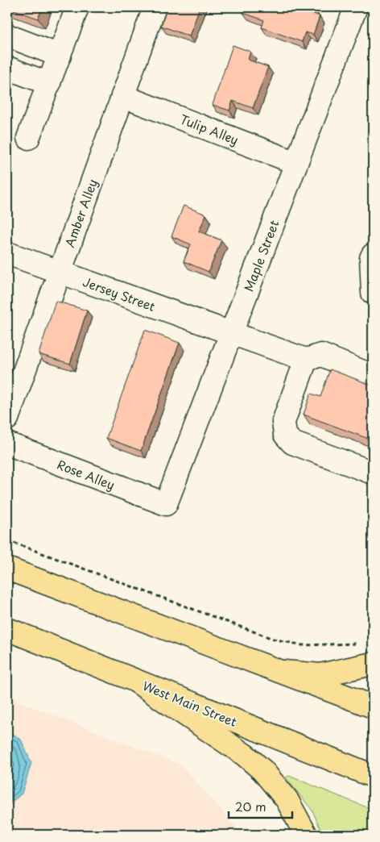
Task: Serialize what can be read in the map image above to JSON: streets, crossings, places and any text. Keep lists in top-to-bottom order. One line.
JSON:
{"streets":{"main road":["West Main Street"],"street":["Tulip Alley","Amber Alley","Maple Street","Jersey Street","Rose Alley"]},"crossings":[["Tulip Alley","Amber Alley"],["Tulip Alley","Maple Street"],["Amber Alley","Jersey Street"],["Maple Street","Jersey Street"],["Maple Street","Rose Alley"]],"scale_bar":"20 m"}
